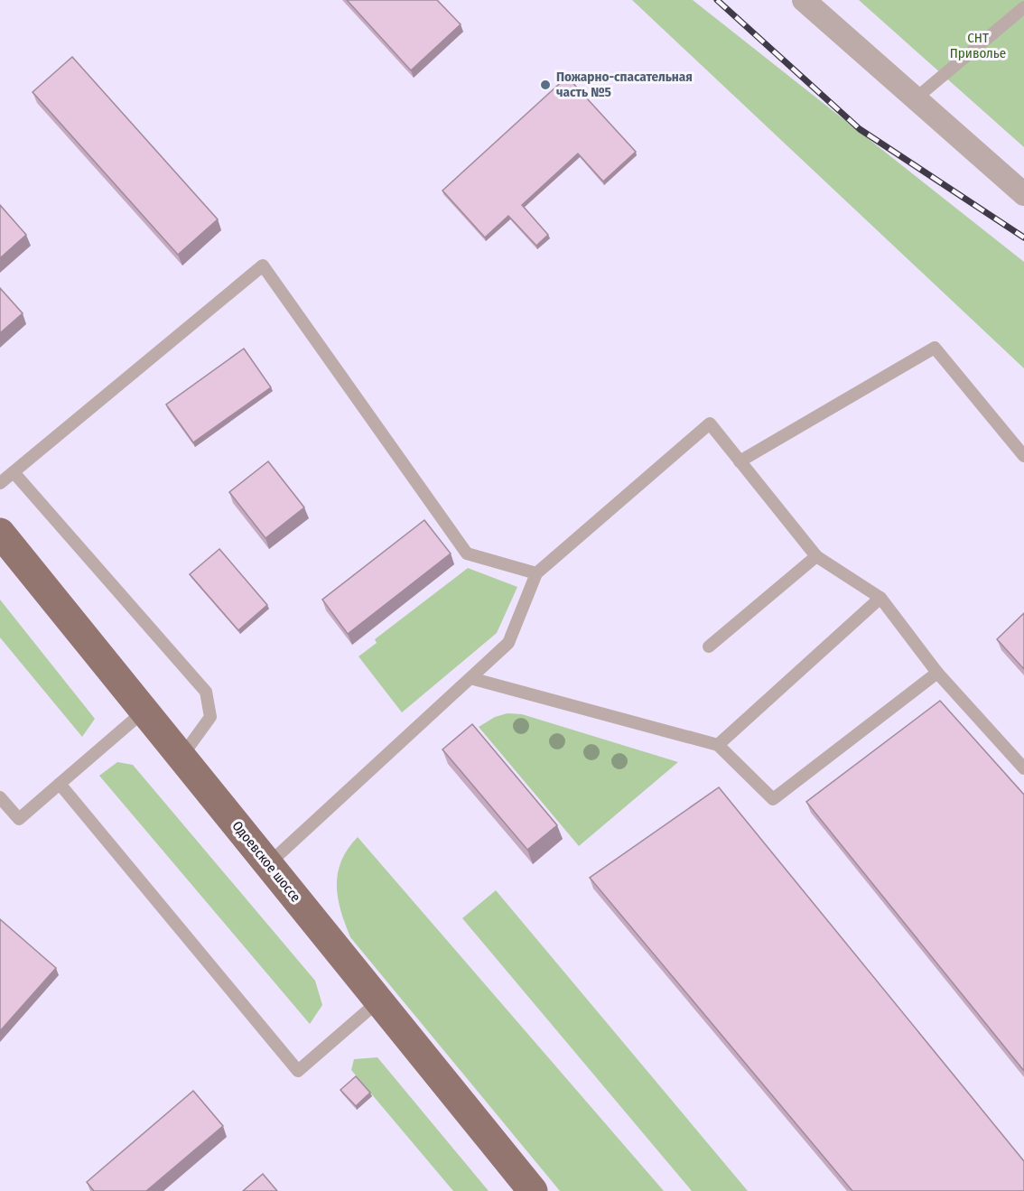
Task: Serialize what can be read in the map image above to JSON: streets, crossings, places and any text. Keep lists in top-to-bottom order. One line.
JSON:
{"streets":{"main road":["Одоевское шоссе"]},"parks":["СНТ Приволье"],"places":["Пожарно-спасательная часть №5"]}
